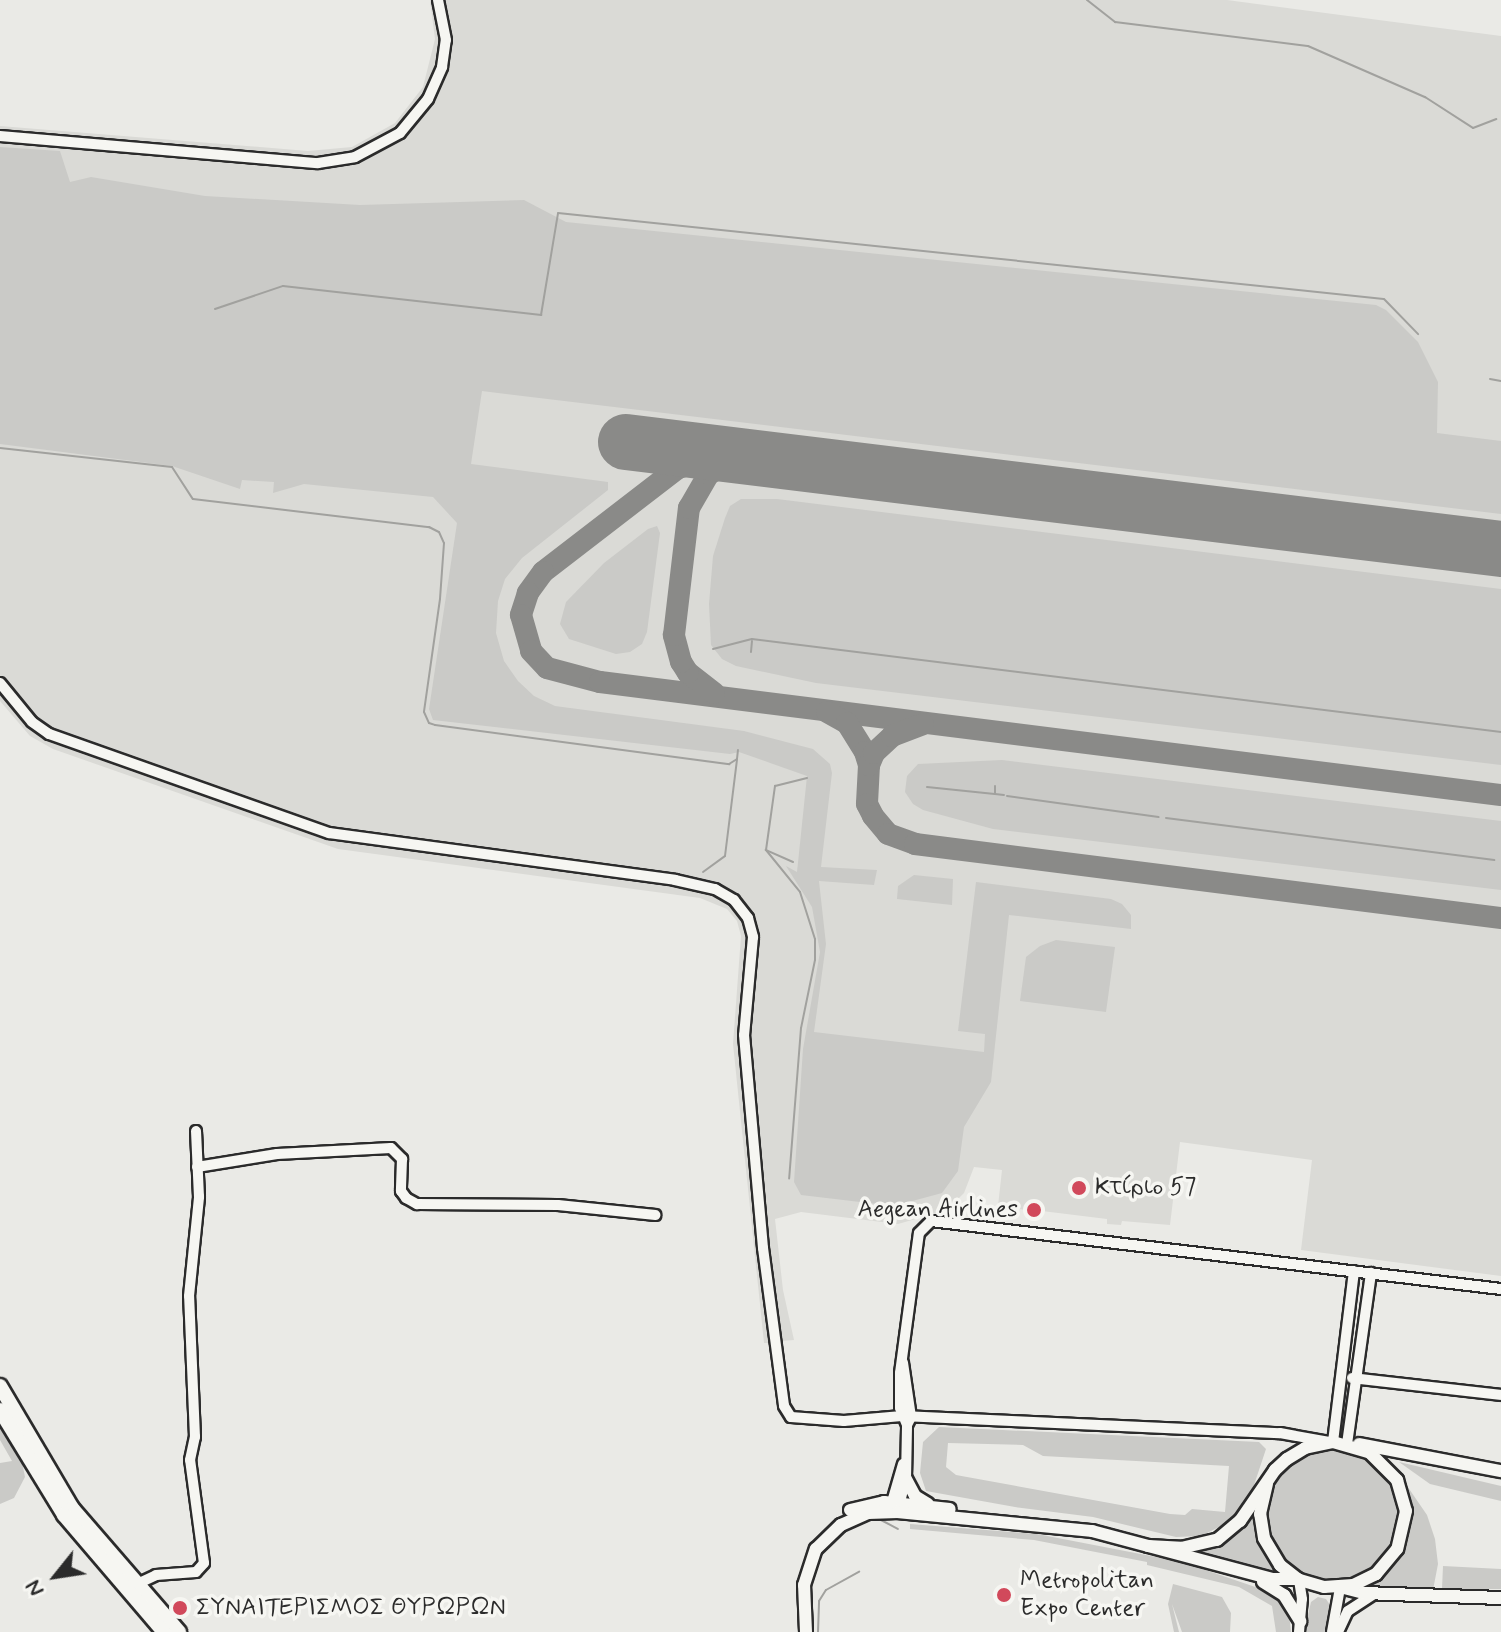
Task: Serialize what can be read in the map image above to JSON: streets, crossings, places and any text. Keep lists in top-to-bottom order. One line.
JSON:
{"places":["Κτίριο 57","Aegean Airlines","Metropolitan Expo Center","ΣΥΝΑΙΤΕΡΙΣΜΟΣ ΘΥΡΩΡΩΝ"],"north":"bottom left"}
